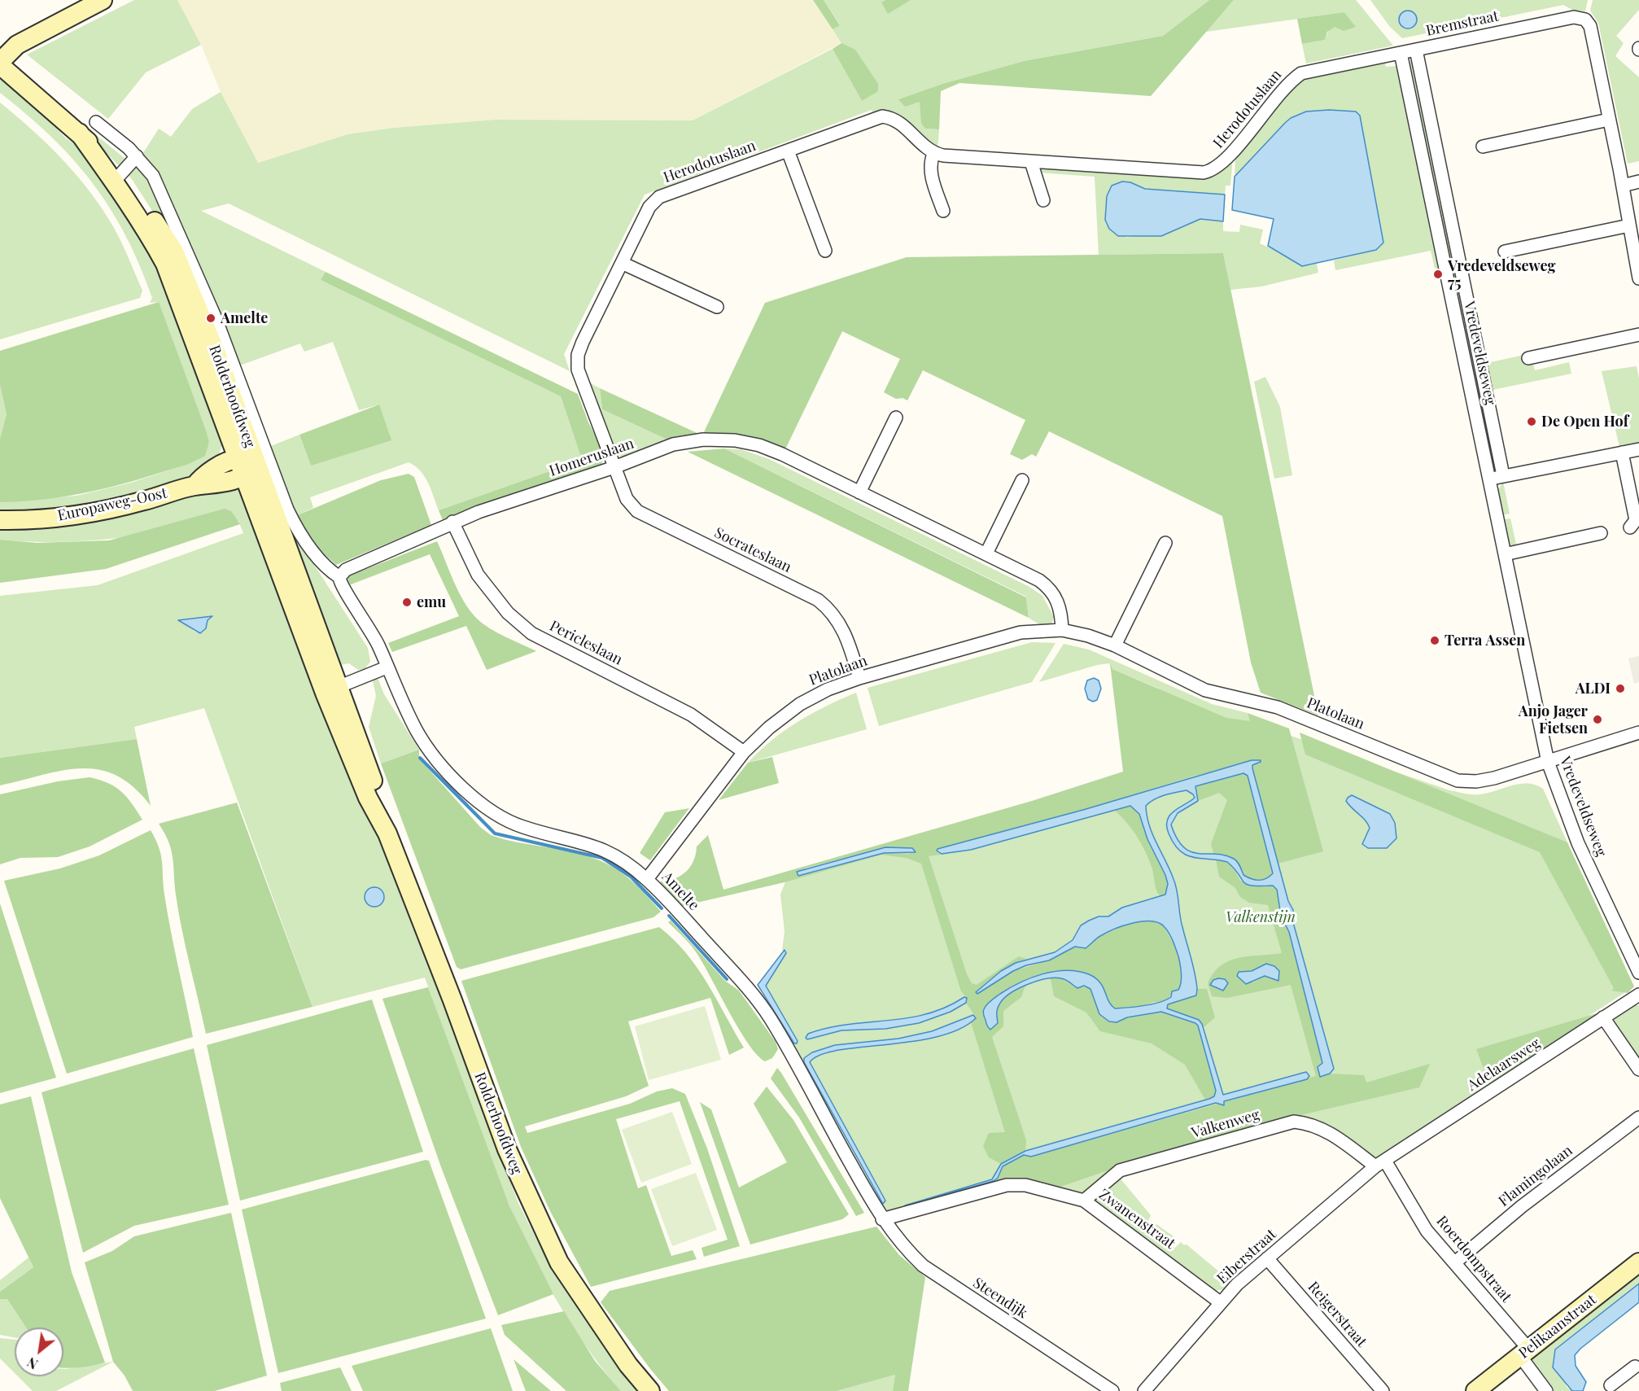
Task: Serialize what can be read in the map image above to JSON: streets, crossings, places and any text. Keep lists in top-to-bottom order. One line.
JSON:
{"streets":{"main road":["Rolderhoofdweg","Europaweg-Oost","Pelikaanstraat"],"street":["Bremstraat","Herodotuslaan","Vredeveldseweg","Homeruslaan","Socrateslaan","Pericleslaan","Platolaan","Amelte","Adelaarsweg","Valkenweg","Flamingolaan","Zwanenstraat","Eiberstraat","Roerdompstraat","Steendijk","Reigerstraat"]},"crossings":[["Bremstraat","Vredeveldseweg"],["Herodotuslaan","Vredeveldseweg"],["Herodotuslaan","Homeruslaan"],["Herodotuslaan","Socrateslaan"],["Vredeveldseweg","Platolaan"],["Rolderhoofdweg","Europaweg-Oost"],["Homeruslaan","Socrateslaan"],["Homeruslaan","Pericleslaan"],["Homeruslaan","Platolaan"],["Homeruslaan","Amelte"],["Socrateslaan","Platolaan"],["Pericleslaan","Platolaan"],["Platolaan","Amelte"],["Amelte","Zwanenstraat"],["Amelte","Steendijk"],["Adelaarsweg","Valkenweg"],["Adelaarsweg","Eiberstraat"],["Adelaarsweg","Roerdompstraat"],["Valkenweg","Zwanenstraat"],["Valkenweg","Eiberstraat"],["Valkenweg","Roerdompstraat"],["Flamingolaan","Roerdompstraat"],["Zwanenstraat","Eiberstraat"],["Zwanenstraat","Steendijk"],["Eiberstraat","Roerdompstraat"],["Eiberstraat","Reigerstraat"],["Roerdompstraat","Pelikaanstraat"]],"parks":["Valkenstijn"],"places":["Vredeveldseweg 75","Amelte","De Open Hof","emu","Terra Assen","ALDI","Anjo Jager Fietsen"],"north":"bottom left"}
